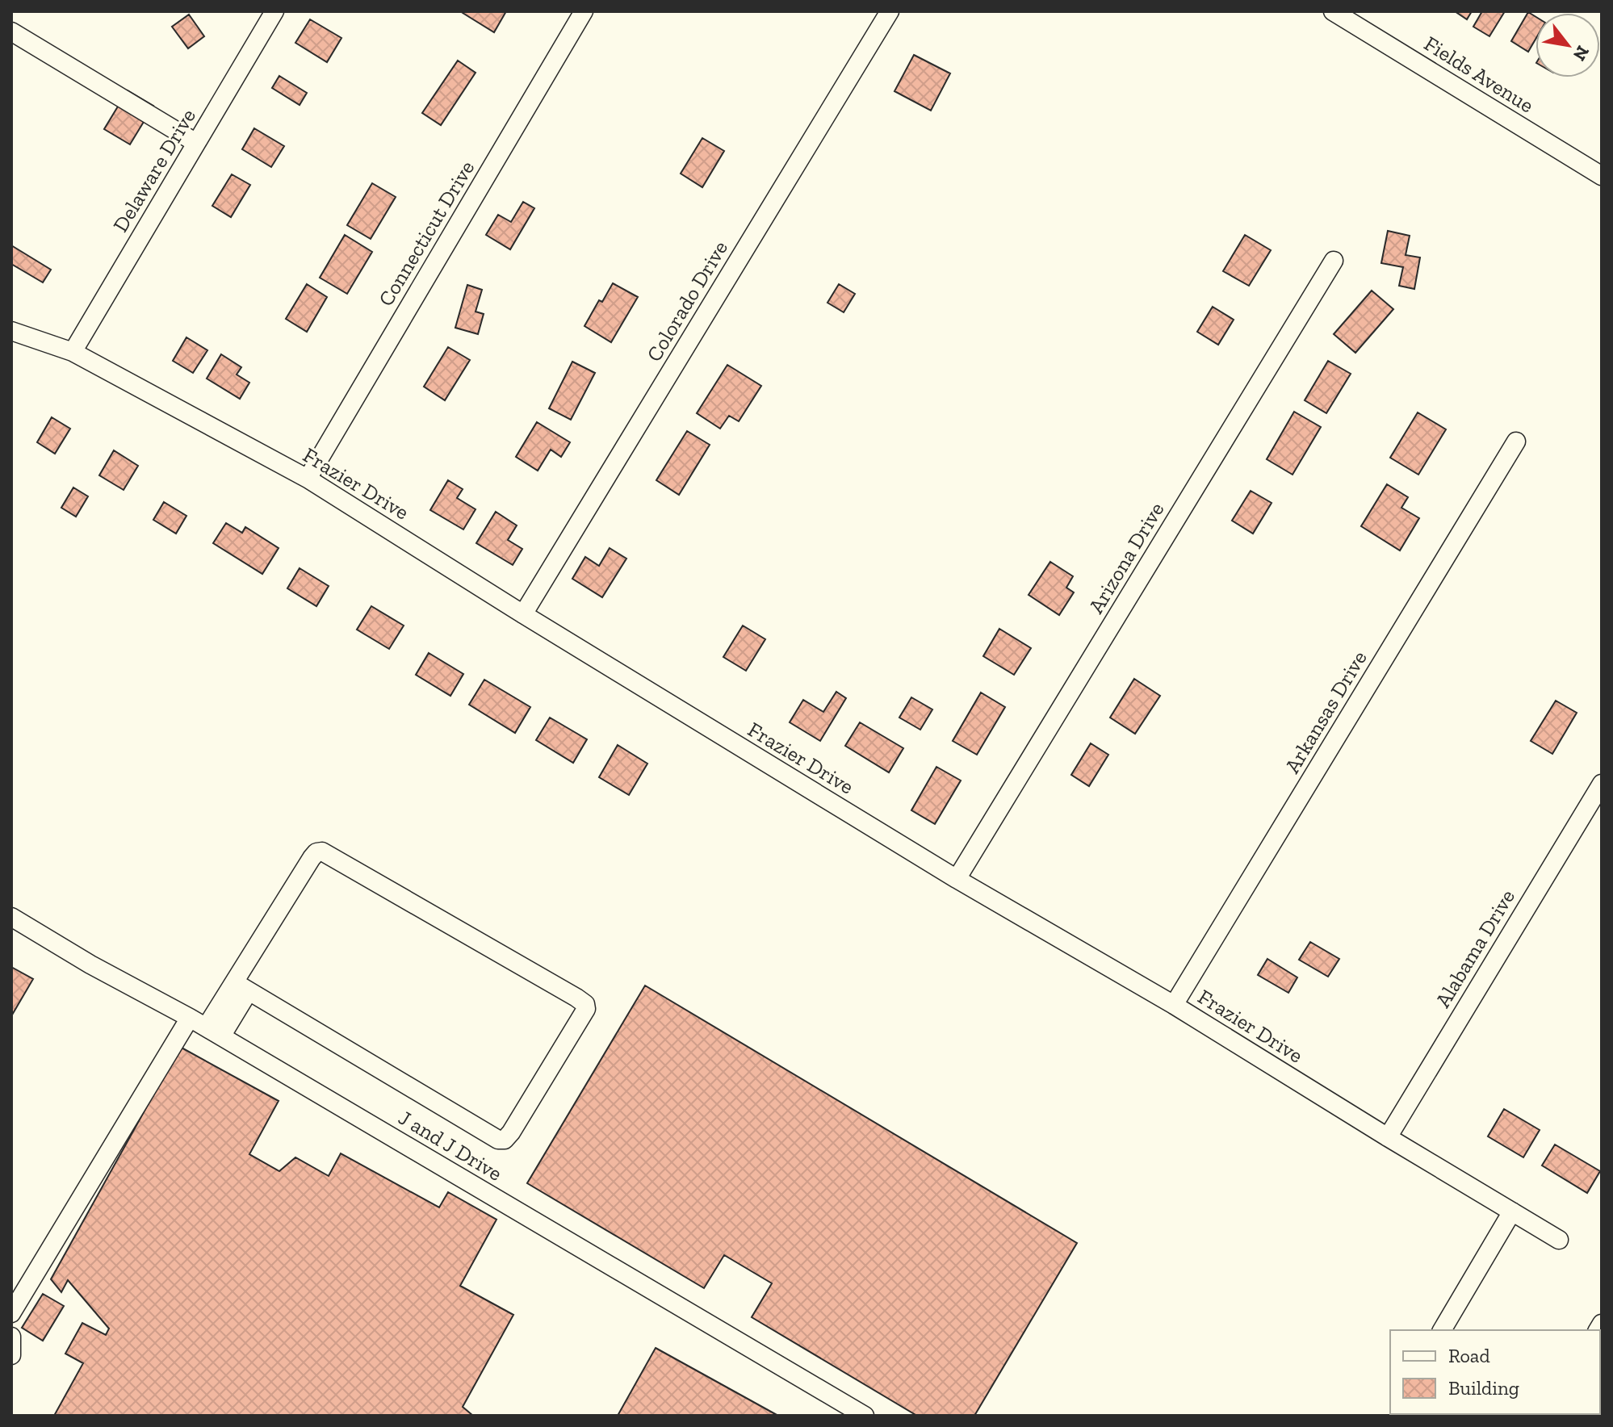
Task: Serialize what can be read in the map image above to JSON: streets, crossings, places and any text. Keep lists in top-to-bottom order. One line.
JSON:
{"streets":{"street":["Fields Avenue","Delaware Drive","Connecticut Drive","Colorado Drive","Frazier Drive","Arizona Drive","Arkansas Drive","Alabama Drive","J and J Drive"]},"crossings":[["Delaware Drive","Frazier Drive"],["Connecticut Drive","Frazier Drive"],["Colorado Drive","Frazier Drive"],["Frazier Drive","Arizona Drive"],["Frazier Drive","Arkansas Drive"],["Frazier Drive","Alabama Drive"]],"legend":["Road","Building"],"north":"bottom right"}
